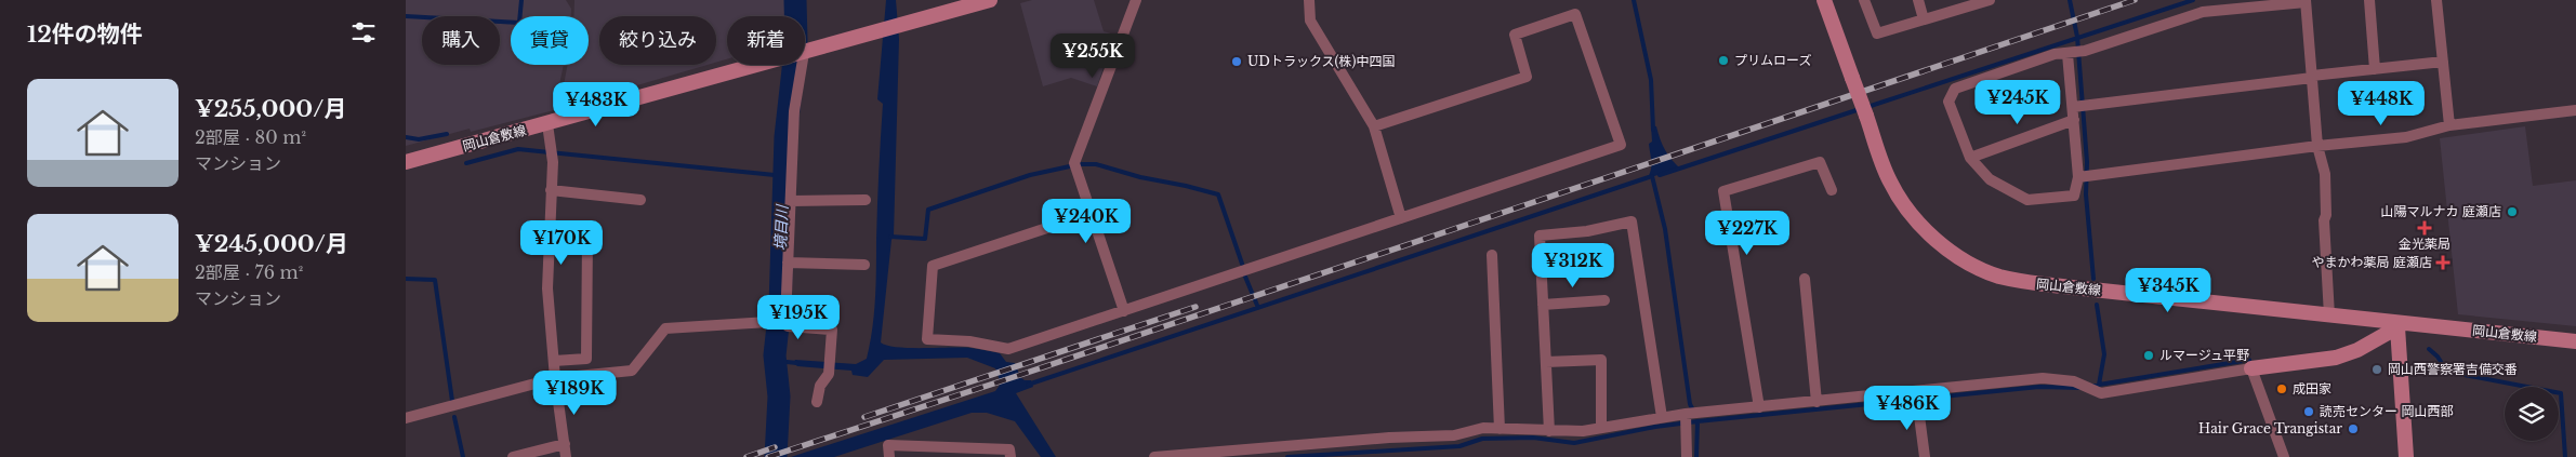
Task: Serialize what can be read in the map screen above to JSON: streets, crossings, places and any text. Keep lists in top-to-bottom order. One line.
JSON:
{"streets":{"main road":["岡山倉敷線"]},"water":["境目川"],"places":{"other":["プリムローズ","UDトラックス(株)中四国","山陽マルナカ 庭瀬店","ルマージュ平野","岡山西警察署吉備交番","成田家","読売センター 岡山西部","Hair Grace Trangistar"],"health":["金光薬局","やまかわ薬局 庭瀬店"]},"page":{"heading":"12件の物件","chip":["購入","賃貸","絞り込み","新着"],"price":["¥255K","¥245K","¥448K","¥483K","¥240K","¥227K","¥170K","¥312K","¥345K","¥195K","¥189K","¥486K"],"list":[{"name":"¥255,000/月","note":"2部屋 · 80 m² · マンション"},{"name":"¥245,000/月","note":"2部屋 · 76 m² · マンション"}]}}
